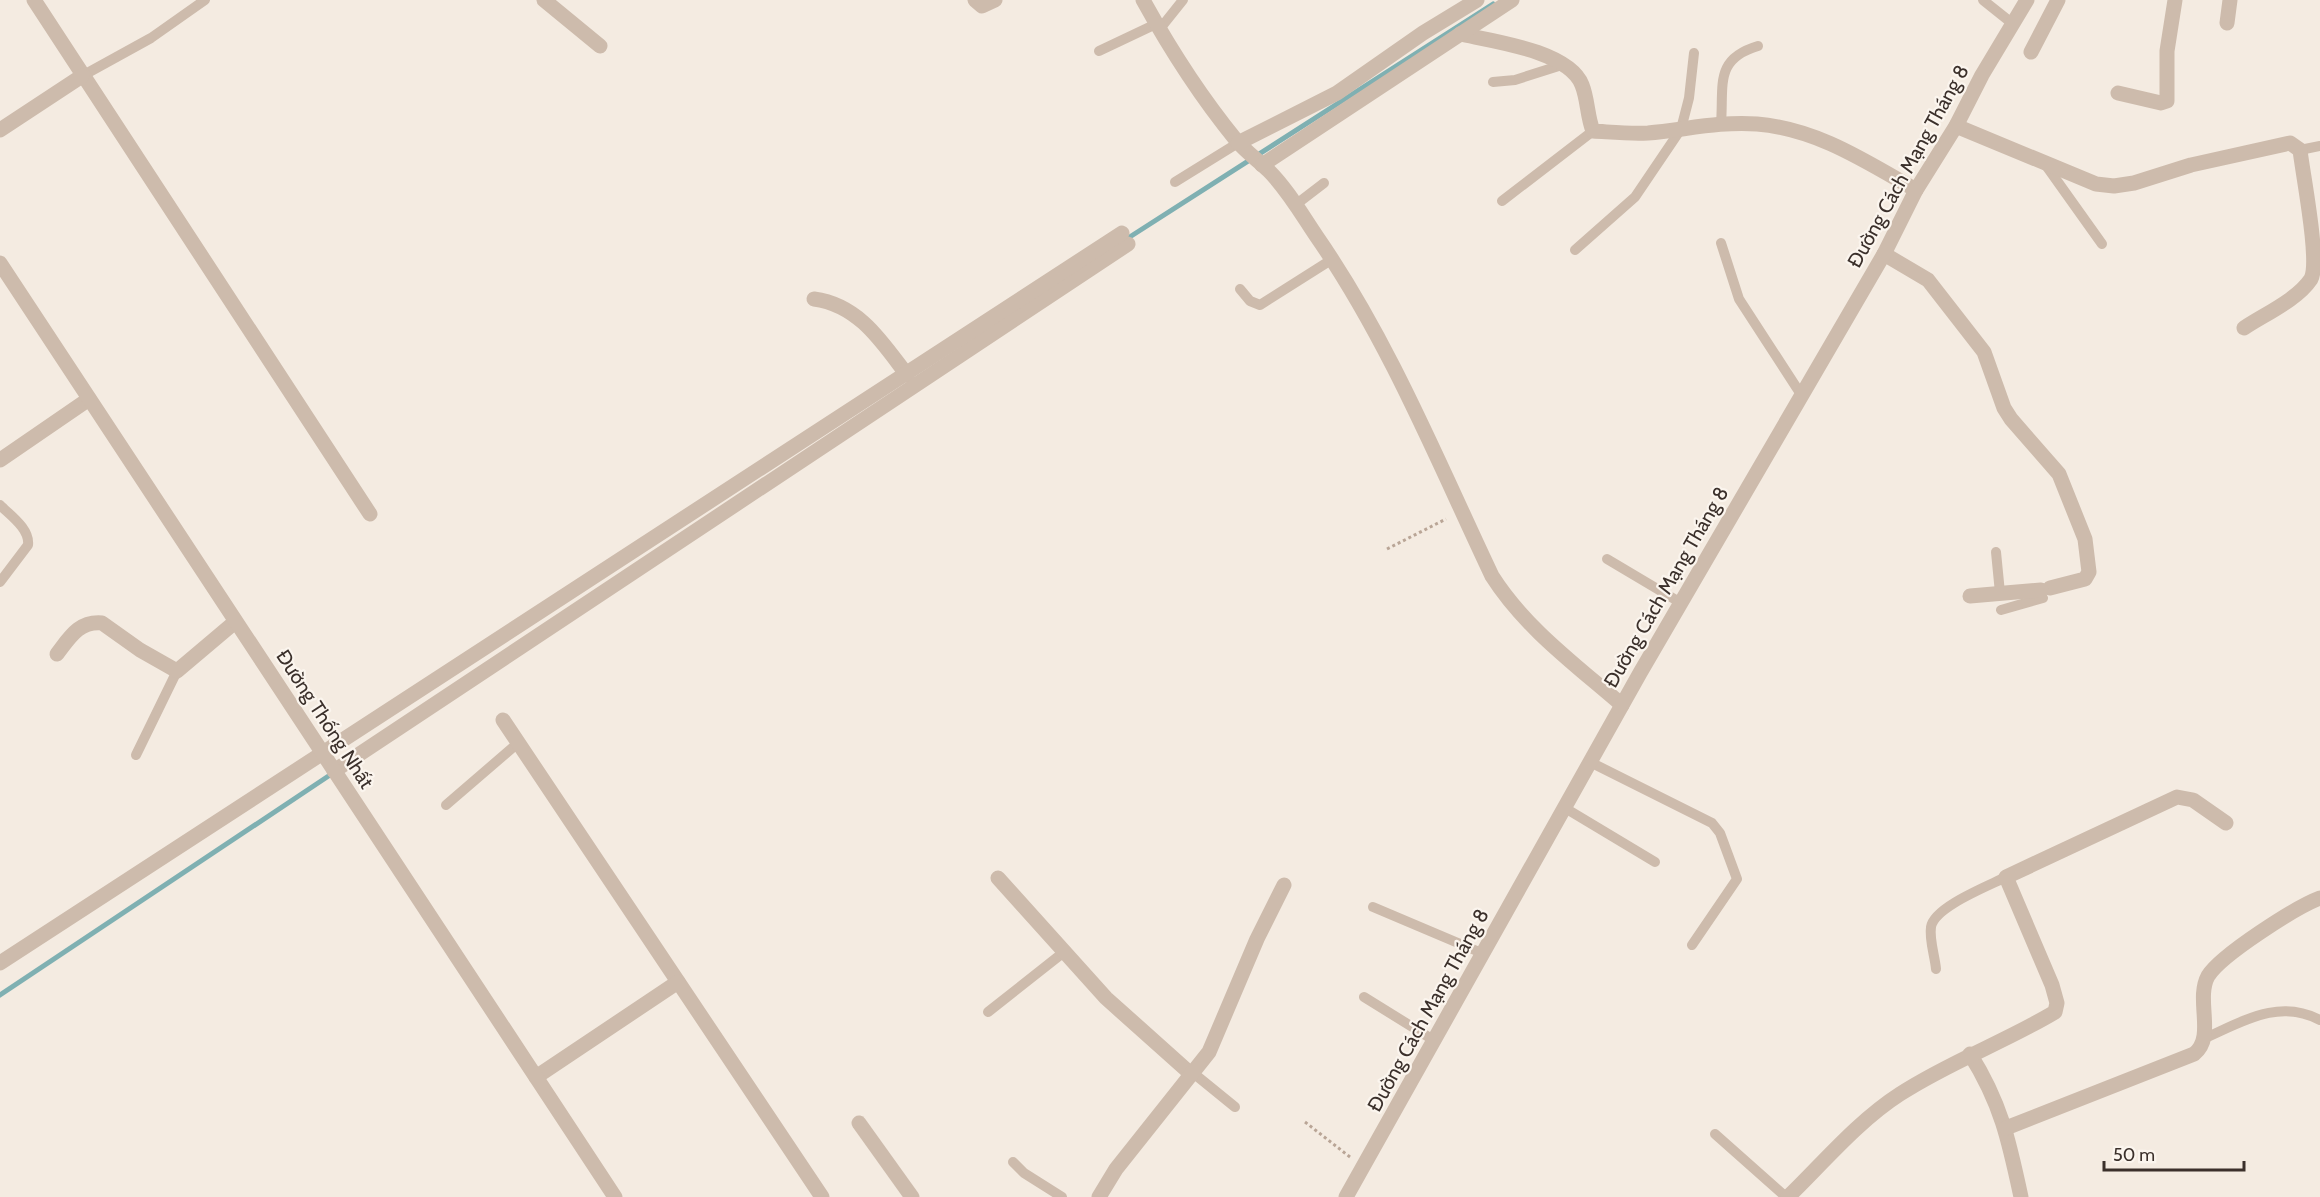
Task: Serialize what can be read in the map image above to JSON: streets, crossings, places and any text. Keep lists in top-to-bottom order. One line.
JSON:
{"streets":{"street":["Đường Cách Mạng Tháng 8","Đường Thống Nhất"]},"scale_bar":"50 m"}
